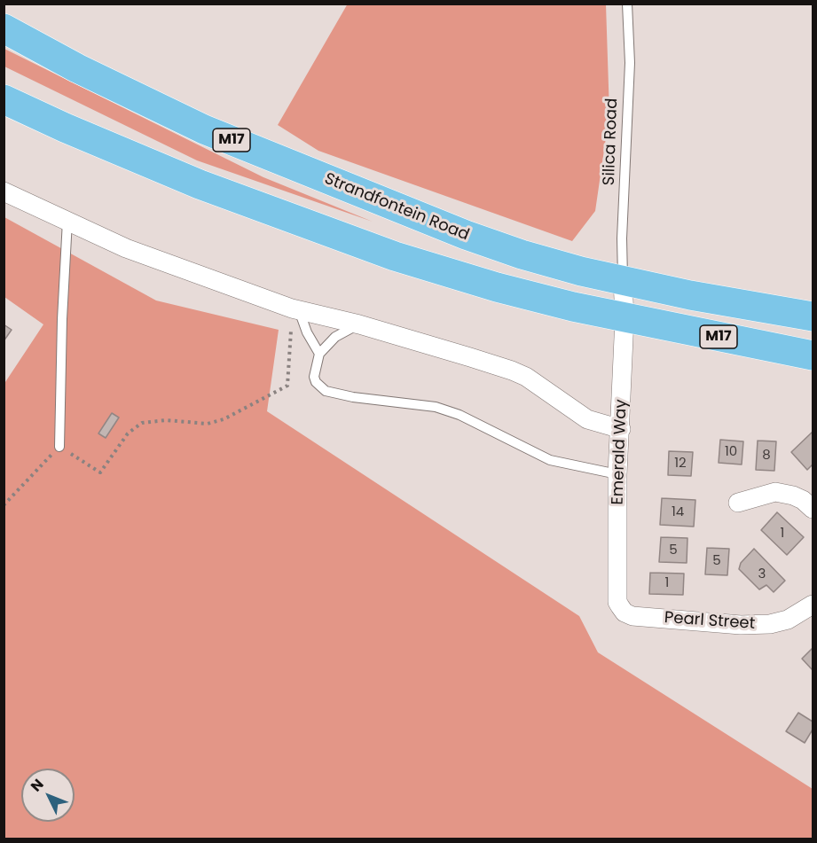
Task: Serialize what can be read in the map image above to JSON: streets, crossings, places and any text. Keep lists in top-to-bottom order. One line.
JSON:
{"streets":{"main road":["M17","Strandfontein Road"],"street":["Emerald Way","Pearl Street"],"lane":["Silica Road"]},"crossings":[["M17","Emerald Way"],["Silica Road","Strandfontein Road"],["Silica Road","Emerald Way"],["Strandfontein Road","Emerald Way"],["Emerald Way","Pearl Street"]],"house_numbers":["10","8","12","14","1","5","5","3","1"],"north":"top left"}
